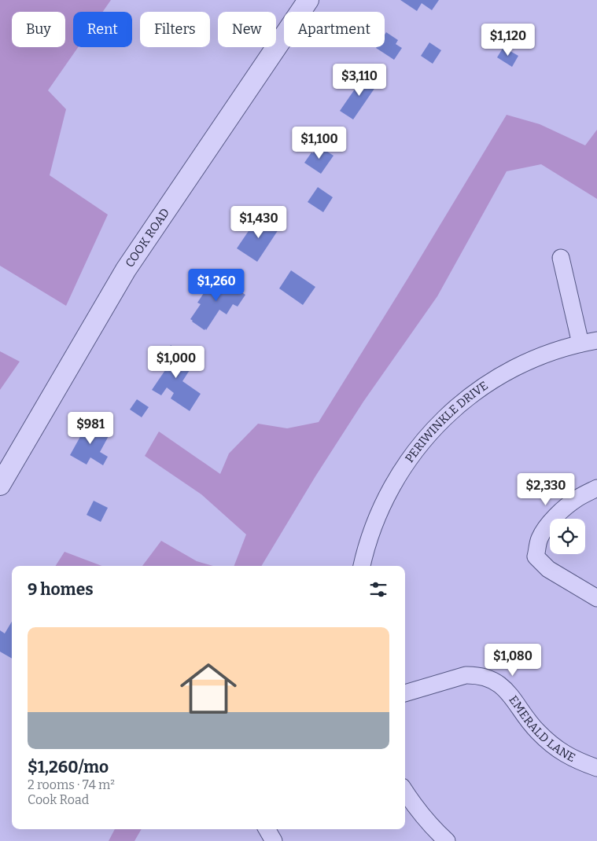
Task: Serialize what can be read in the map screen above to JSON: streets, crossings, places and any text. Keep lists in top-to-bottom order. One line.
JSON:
{"streets":{"street":["COOK ROAD","PERIWINKLE DRIVE","EMERALD LANE"]},"page":{"chip":["Buy","Rent","Filters","New","Apartment"],"price":["$1,120","$3,110","$1,100","$1,430","$1,260","$1,000","$981","$2,330","$1,080"],"heading":"9 homes","list":[{"name":"$1,260/mo","note":"2 rooms · 74 m² · Cook Road"}]}}
